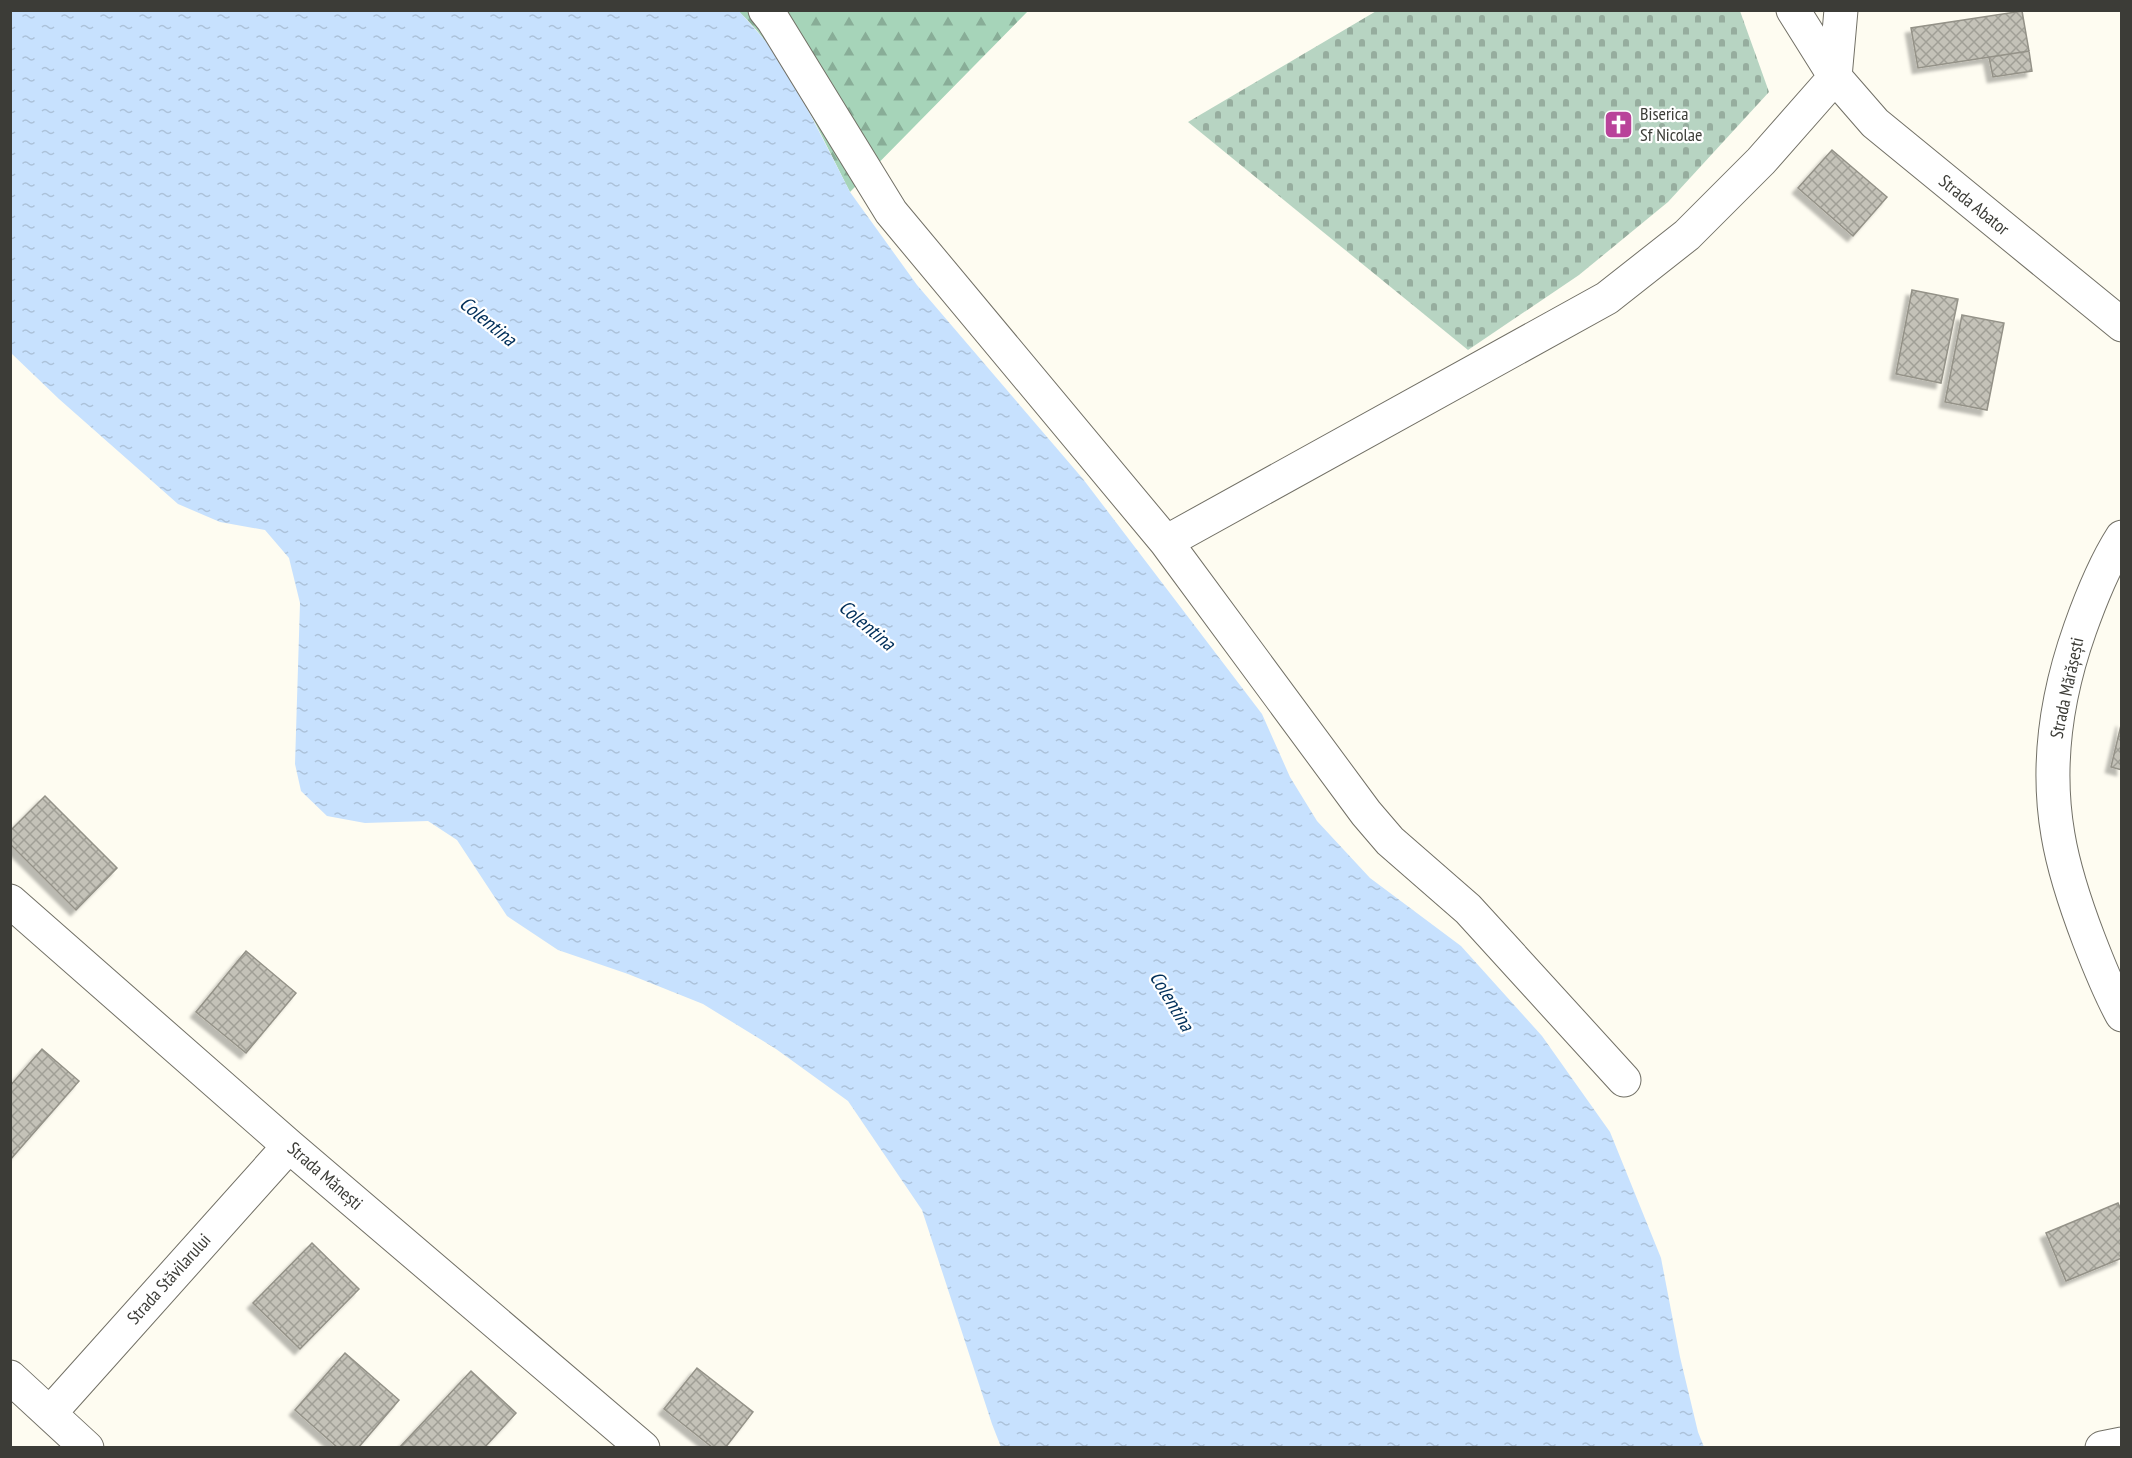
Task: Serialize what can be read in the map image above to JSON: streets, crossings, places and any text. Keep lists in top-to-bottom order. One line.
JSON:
{"streets":{"street":["Strada Abator","Strada Mărășești","Strada Mănești","Strada Stăvilarului"]},"crossings":[["Strada Mănești","Strada Stăvilarului"]],"water":["Colentina"],"places":{"church":["Biserica Sf Nicolae"]}}
